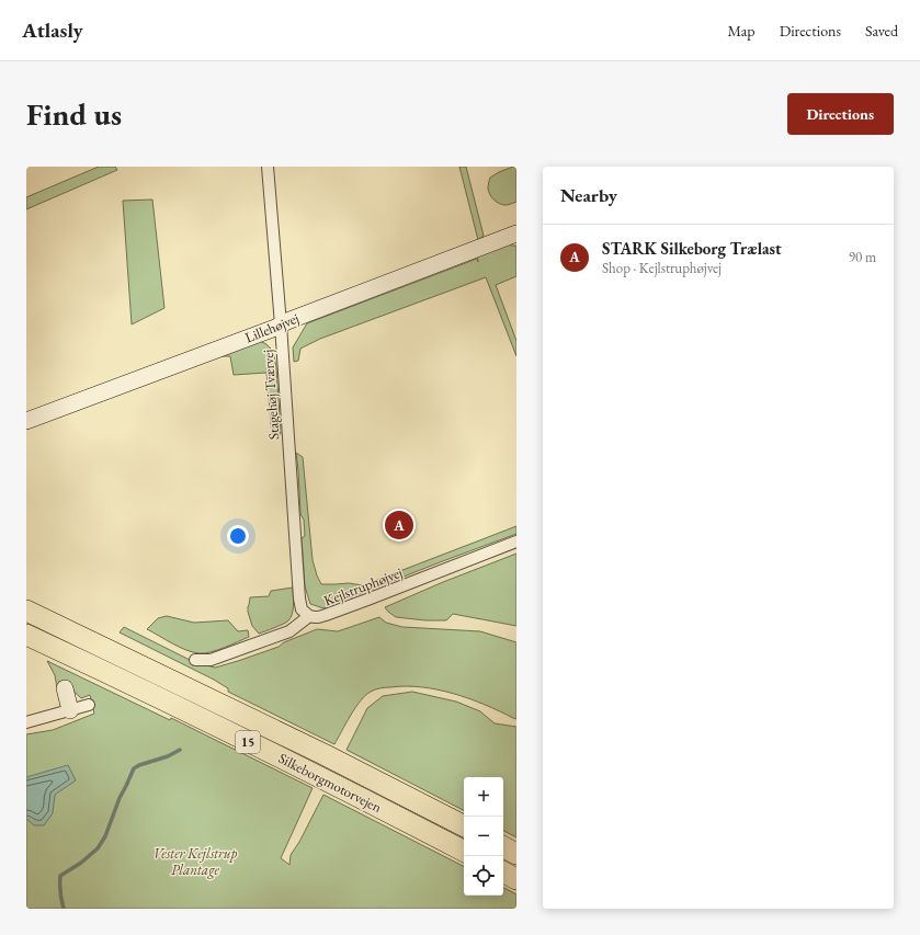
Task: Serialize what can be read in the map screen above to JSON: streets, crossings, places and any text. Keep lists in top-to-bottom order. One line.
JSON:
{"streets":{"highway":["15","Silkeborgmotorvejen"],"street":["Lillehøjvej","Stagehøj Tværvej","Kejlstruphøjvej"]},"crossings":[["Lillehøjvej","Stagehøj Tværvej"],["Stagehøj Tværvej","Kejlstruphøjvej"]],"parks":["Vester Kejlstrup Plantage"],"page":{"header":"Atlasly","nav":["Map","Directions","Saved"],"buttons":"Directions","title":"Find us","heading":"Nearby","list":[{"mark":"A","name":"STARK Silkeborg Trælast","note":"Shop · Kejlstruphøjvej","value":"90 m"}],"pins":"A","map_buttons":["+","−"]}}
